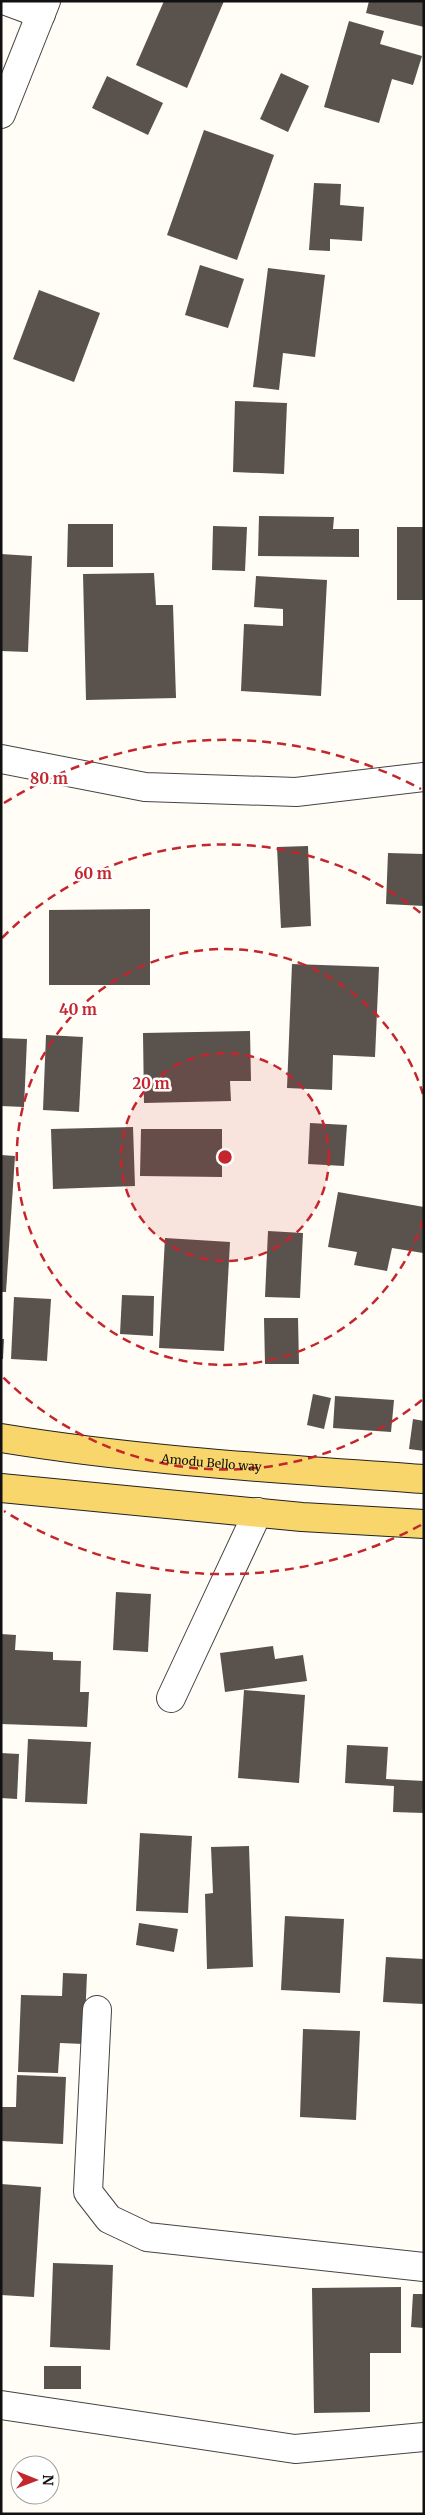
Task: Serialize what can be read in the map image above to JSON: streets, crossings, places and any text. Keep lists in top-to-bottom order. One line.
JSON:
{"streets":{"main road":["Amodu Bello way"]},"north":"right","rings":["80 m","60 m","40 m","20 m"]}
